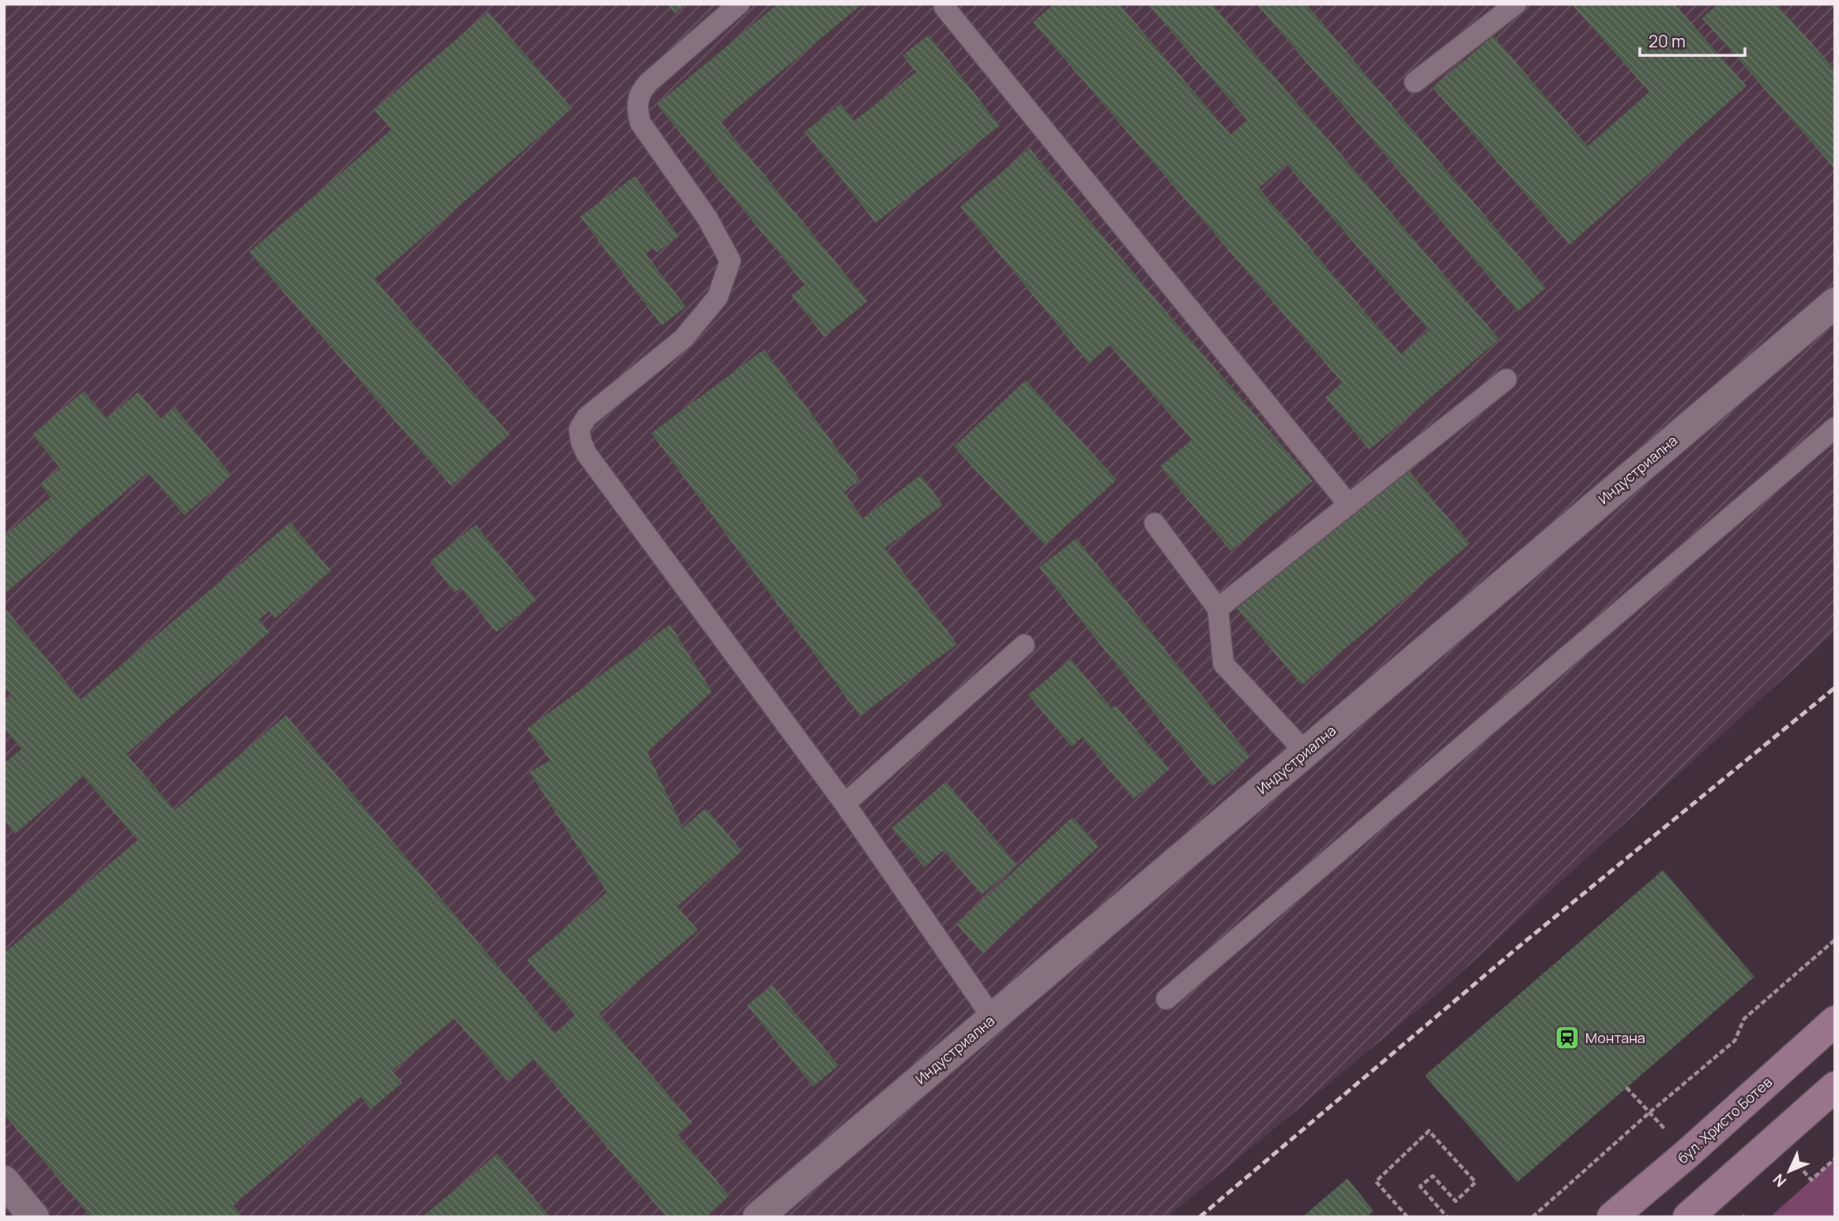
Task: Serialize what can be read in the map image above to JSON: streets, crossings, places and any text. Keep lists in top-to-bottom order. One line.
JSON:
{"streets":{"main road":["бул. Христо Ботев"],"street":["Индустриална"]},"places":{"station":["Монтана"]},"scale_bar":"20 m","north":"bottom left"}
